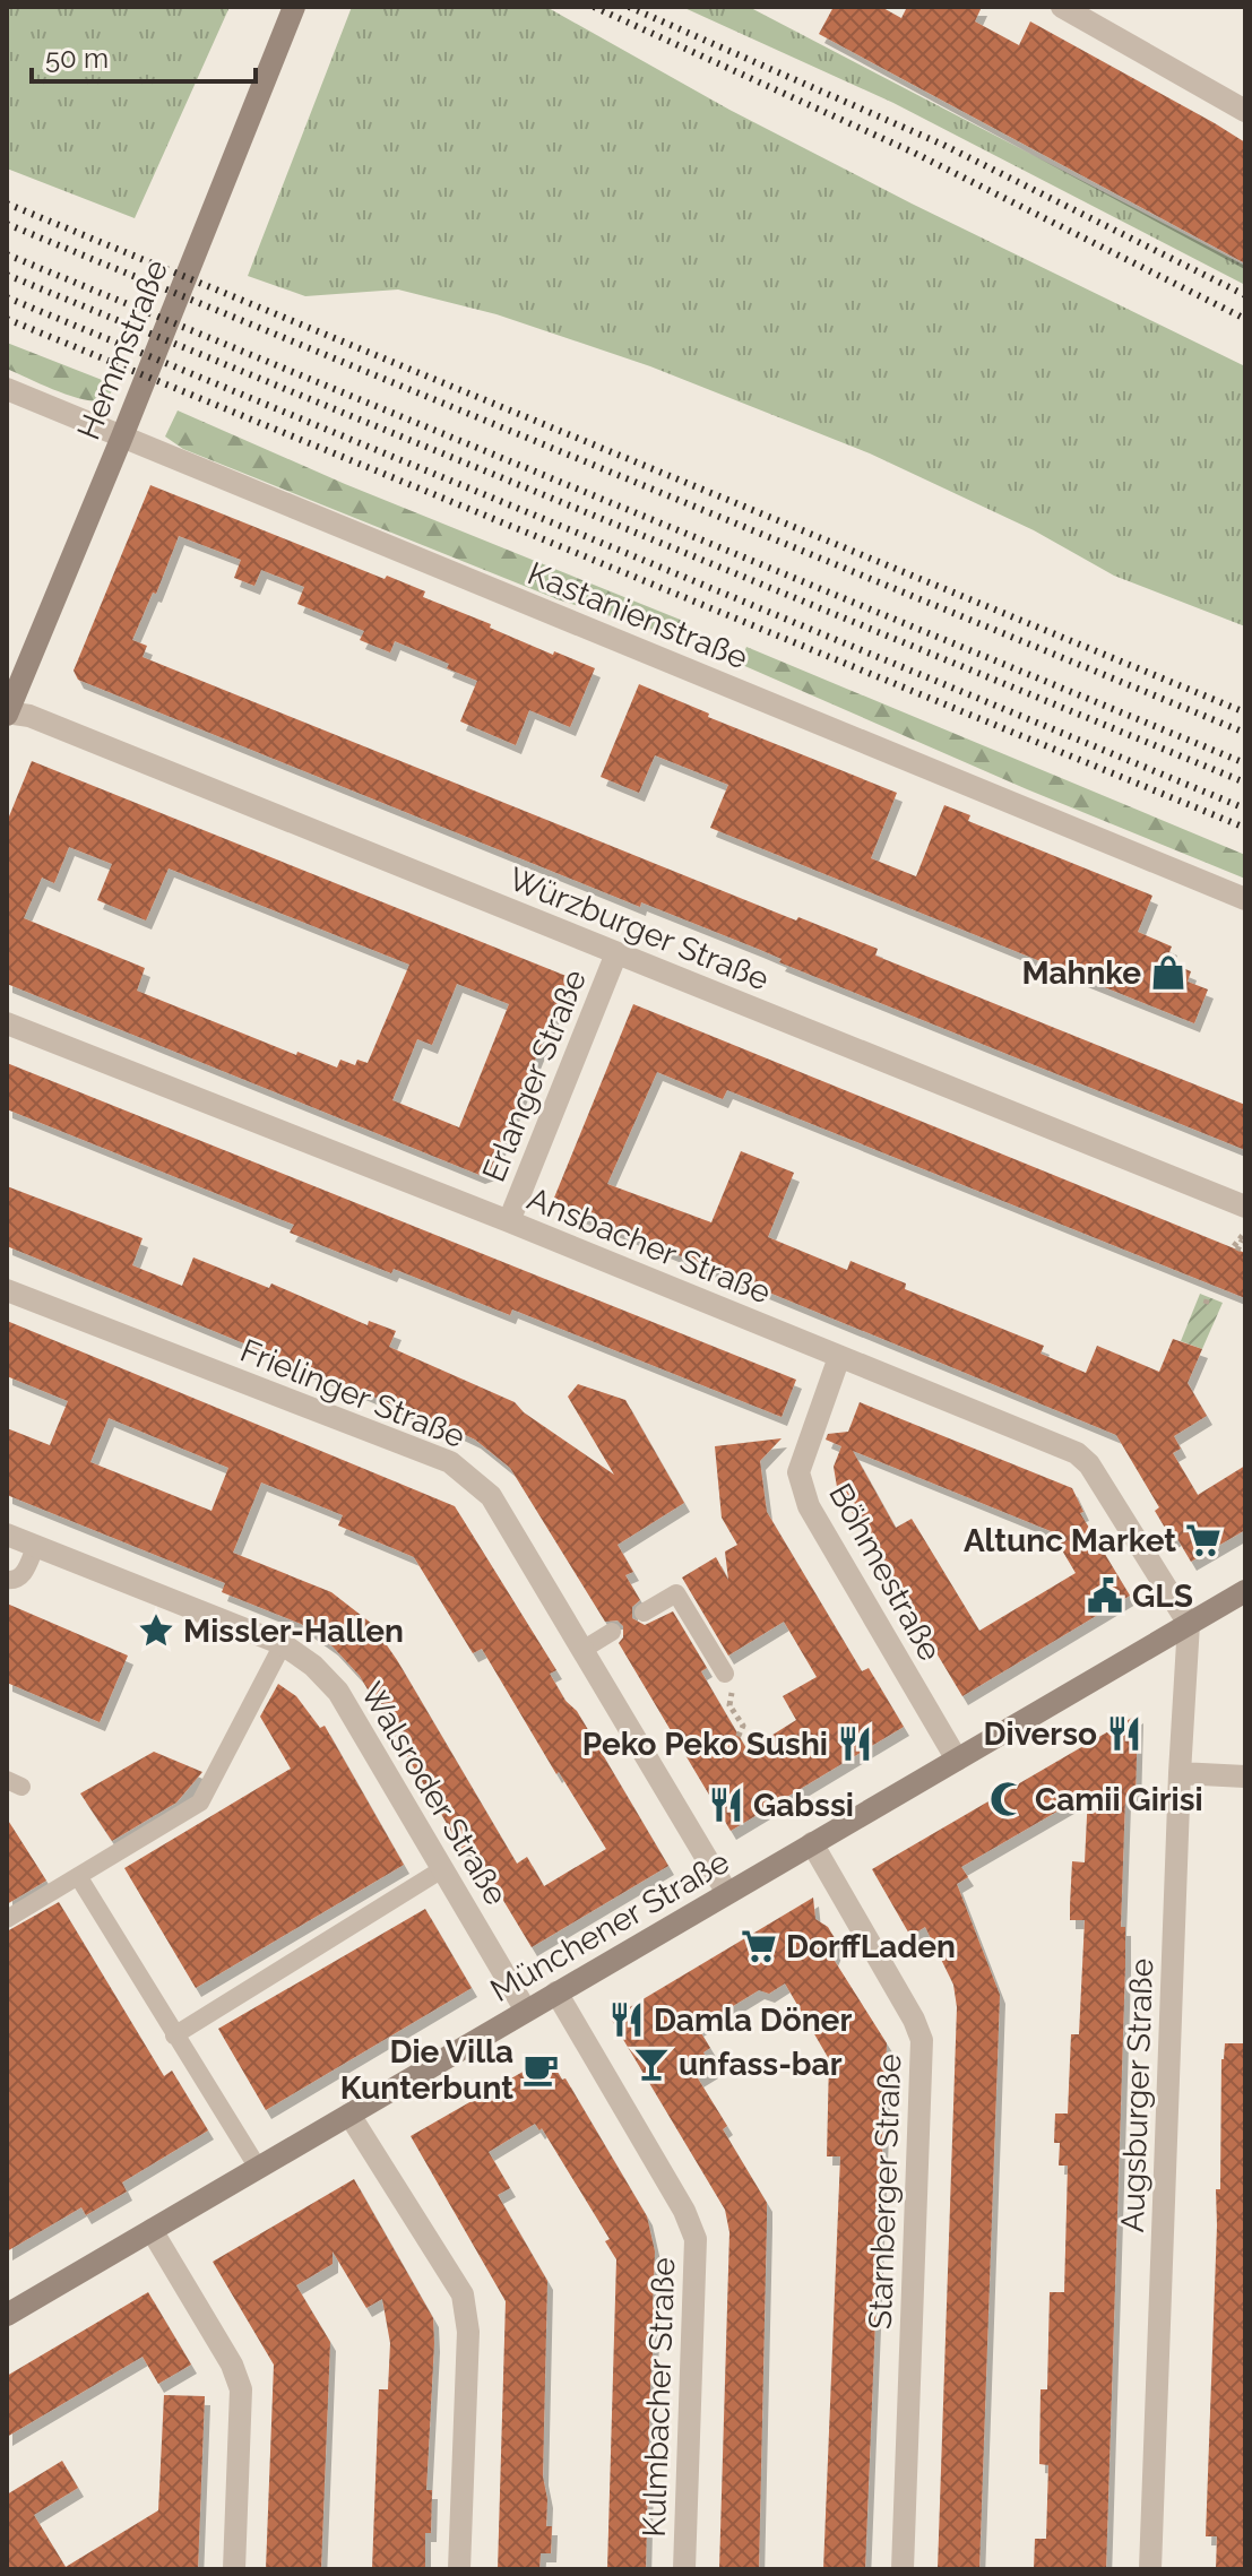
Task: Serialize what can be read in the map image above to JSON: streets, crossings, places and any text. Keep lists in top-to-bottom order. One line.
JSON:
{"streets":{"street":["Hemmstraße","Kastanienstraße","Würzburger Straße","Erlanger Straße","Ansbacher Straße","Frielinger Straße","Böhmestraße","Walsroder Straße","Münchener Straße","Augsburger Straße","Starnberger Straße","Kulmbacher Straße"]},"crossings":[["Hemmstraße","Kastanienstraße"],["Hemmstraße","Würzburger Straße"],["Würzburger Straße","Erlanger Straße"],["Erlanger Straße","Ansbacher Straße"],["Ansbacher Straße","Böhmestraße"],["Ansbacher Straße","Münchener Straße"],["Ansbacher Straße","Augsburger Straße"],["Frielinger Straße","Münchener Straße"],["Böhmestraße","Münchener Straße"],["Walsroder Straße","Münchener Straße"],["Münchener Straße","Augsburger Straße"],["Münchener Straße","Starnberger Straße"],["Münchener Straße","Kulmbacher Straße"]],"places":{"shop":["Mahnke"],"supermarket":["Altunc Market","DorffLaden"],"public building":["GLS"],"place":["Missler-Hallen"],"restaurant":["Diverso","Peko Peko Sushi","Gabssi","Damla Döner"],"mosque":["Camii Girisi"],"bar":["unfass-bar"],"cafe":["Die Villa Kunterbunt"]},"scale_bar":"50 m"}
